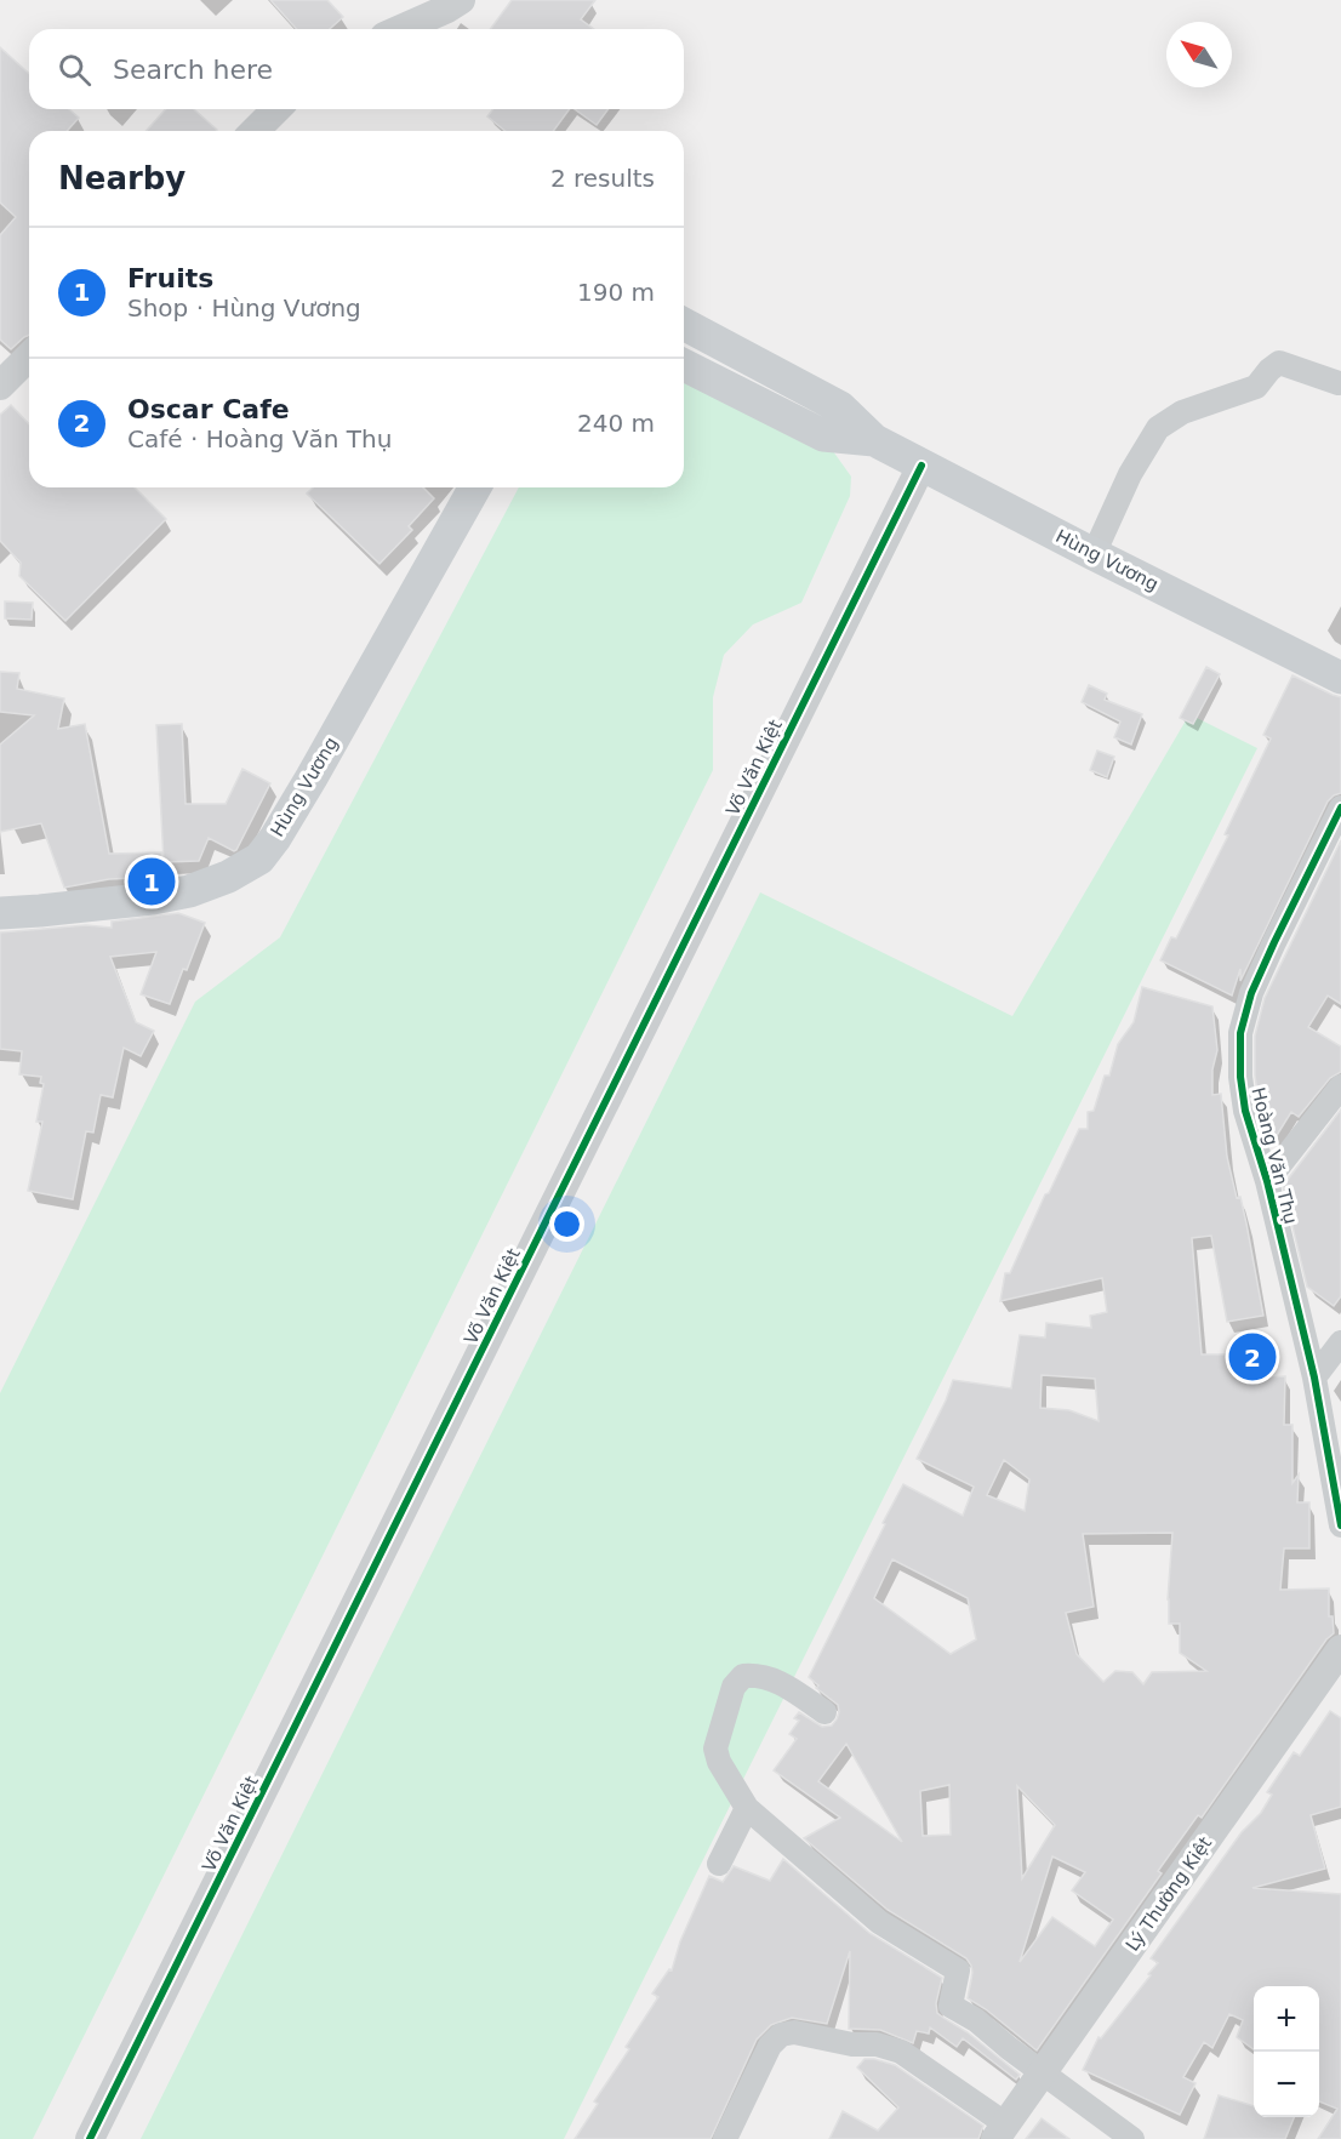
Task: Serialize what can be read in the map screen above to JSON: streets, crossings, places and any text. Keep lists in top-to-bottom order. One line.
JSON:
{"streets":{"main road":["Hùng Vương"],"street":["Võ Văn Kiệt","Hoàng Văn Thụ","Lý Thường Kiệt"]},"crossings":[["Hùng Vương","Võ Văn Kiệt"]],"north":"top left","page":{"search":"Search here","heading":["Nearby","2 results"],"list":[{"mark":"1","name":"Fruits","note":"Shop · Hùng Vương","value":"190 m"},{"mark":"2","name":"Oscar Cafe","note":"Café · Hoàng Văn Thụ","value":"240 m"}],"pins":["1","2"],"map_buttons":["+","−"]}}
